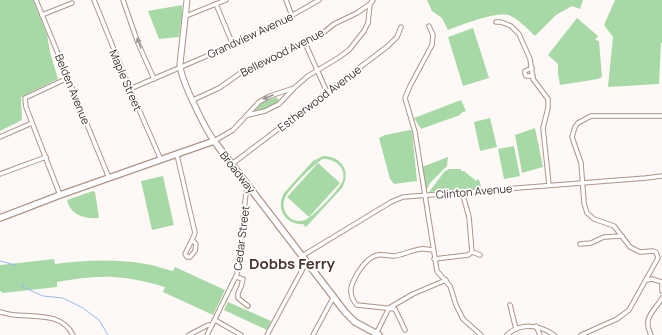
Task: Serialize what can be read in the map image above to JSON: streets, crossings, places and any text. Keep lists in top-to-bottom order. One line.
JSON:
{"streets":{"main road":["Broadway"],"street":["Grandview Avenue","Bellewood Avenue","Maple Street","Belden Avenue","Estherwood Avenue","Clinton Avenue","Cedar Street"]},"crossings":[["Grandview Avenue","Maple Street"],["Maple Street","Broadway"],["Belden Avenue","Broadway"],["Estherwood Avenue","Broadway"],["Broadway","Clinton Avenue"],["Broadway","Cedar Street"]],"districts":["Dobbs Ferry"]}
